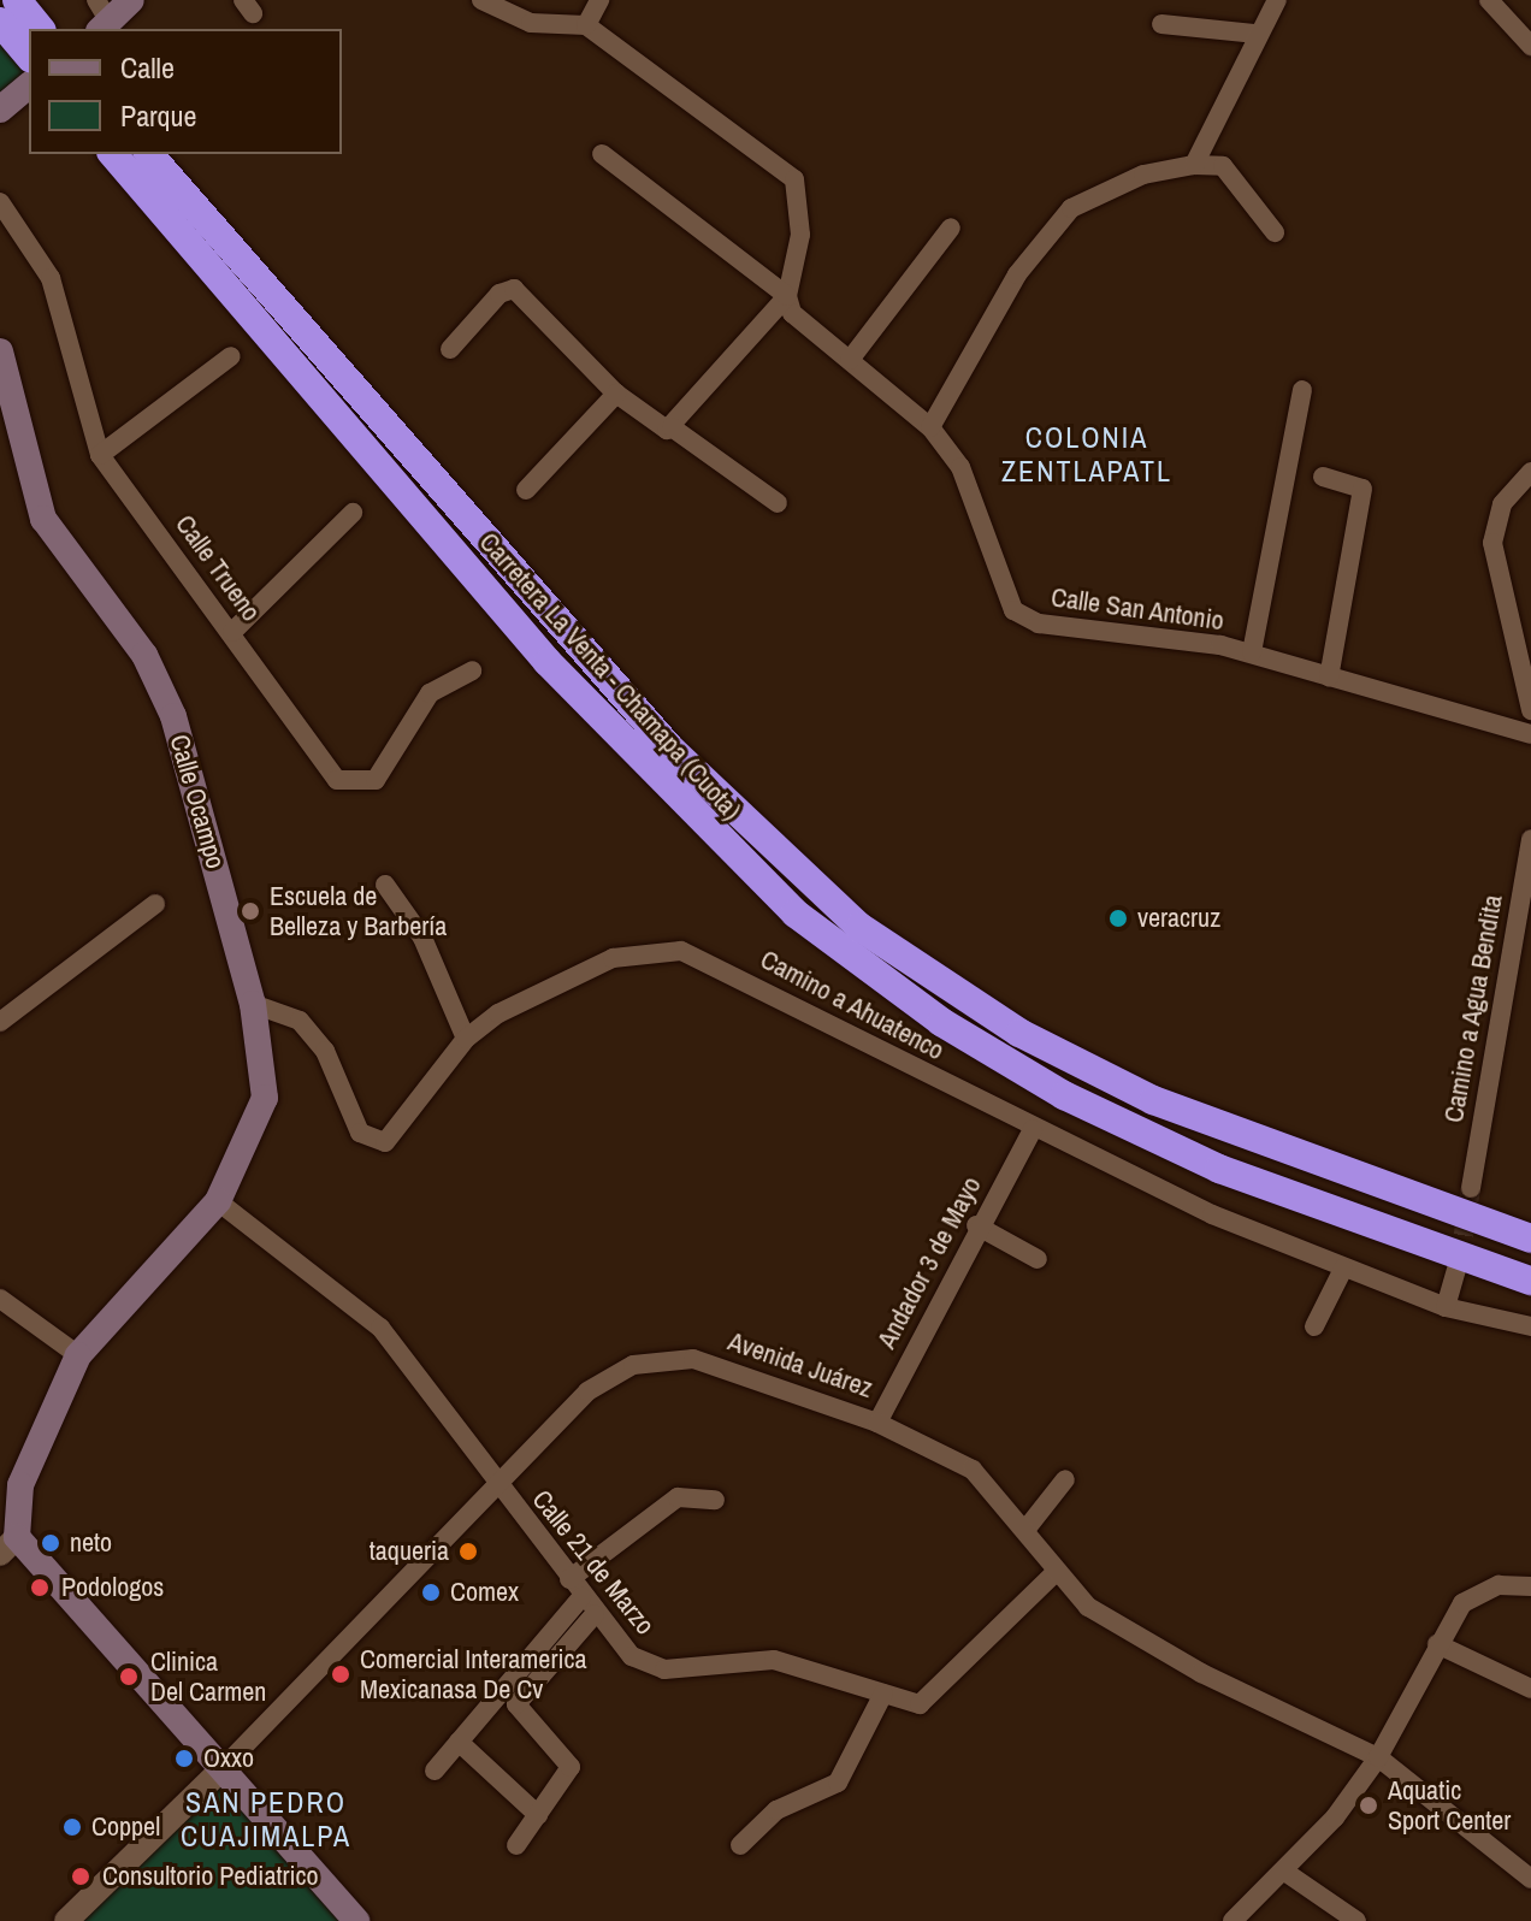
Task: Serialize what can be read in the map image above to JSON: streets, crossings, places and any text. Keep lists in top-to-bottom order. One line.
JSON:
{"streets":{"highway":["Carretera La Venta - Chamapa (Cuota)"],"main road":["Calle Ocampo"],"street":["Calle Trueno","Calle San Antonio","Camino a Ahuatenco","Camino a Agua Bendita","Andador 3 de Mayo","Avenida Juárez","Calle 21 de Marzo"]},"crossings":[["Calle Ocampo","Camino a Ahuatenco"],["Calle Ocampo","Calle 21 de Marzo"],["Camino a Ahuatenco","Andador 3 de Mayo"],["Andador 3 de Mayo","Avenida Juárez"],["Avenida Juárez","Calle 21 de Marzo"]],"districts":["COLONIA ZENTLAPATL","SAN PEDRO CUAJIMALPA"],"places":["Escuela de Belleza y Barbería","veracruz","neto","taqueria","Podologos","Comex","Comercial Interamerica Mexicanasa De Cv","Clinica Del Carmen","Oxxo","Aquatic Sport Center","Coppel","Consultorio Pediatrico"],"legend":["Calle","Parque"]}
